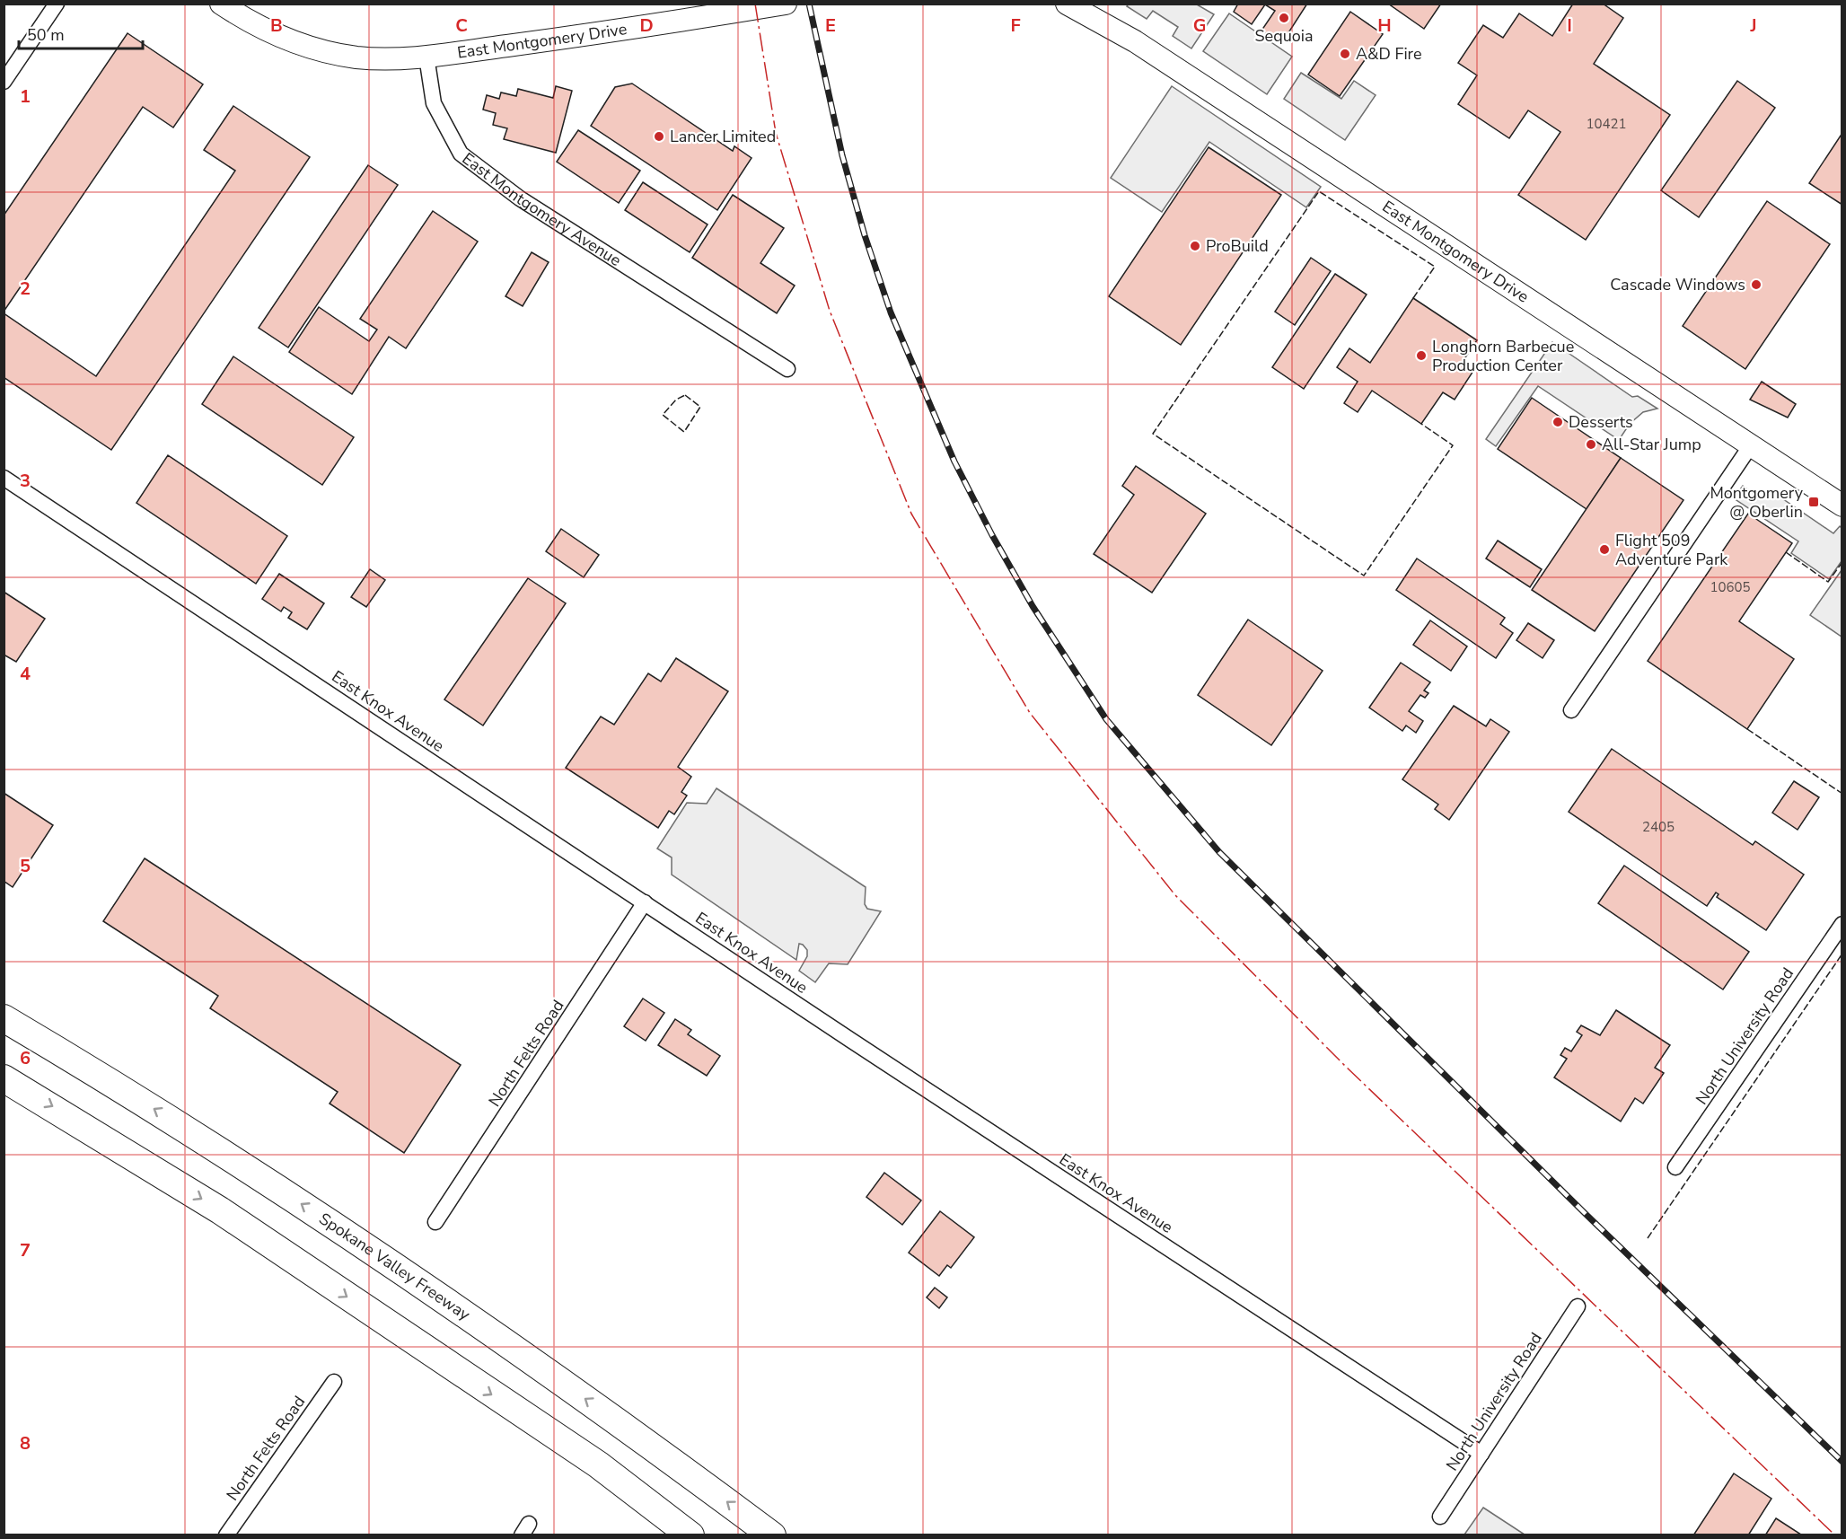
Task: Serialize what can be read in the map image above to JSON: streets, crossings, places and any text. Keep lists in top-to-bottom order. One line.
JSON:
{"streets":{"highway":["Spokane Valley Freeway"],"main road":["East Montgomery Drive"],"street":["East Montgomery Avenue","East Knox Avenue","North University Road","North Felts Road"]},"crossings":[["East Montgomery Drive","East Montgomery Avenue"],["East Knox Avenue","North University Road"],["East Knox Avenue","North Felts Road"]],"places":{"other":["Sequoia","A&D Fire","Lancer Limited","ProBuild","Cascade Windows","Longhorn Barbecue Production Center","Desserts","All-Star Jump","Flight 509 Adventure Park"],"transit":["Montgomery @ Oberlin"]},"house_numbers":["10421","10605","2405"],"scale_bar":"50 m","grid":{"columns":["B","C","D","E","F","G","H","I","J"],"rows":["1","2","3","4","5","6","7","8"]}}
